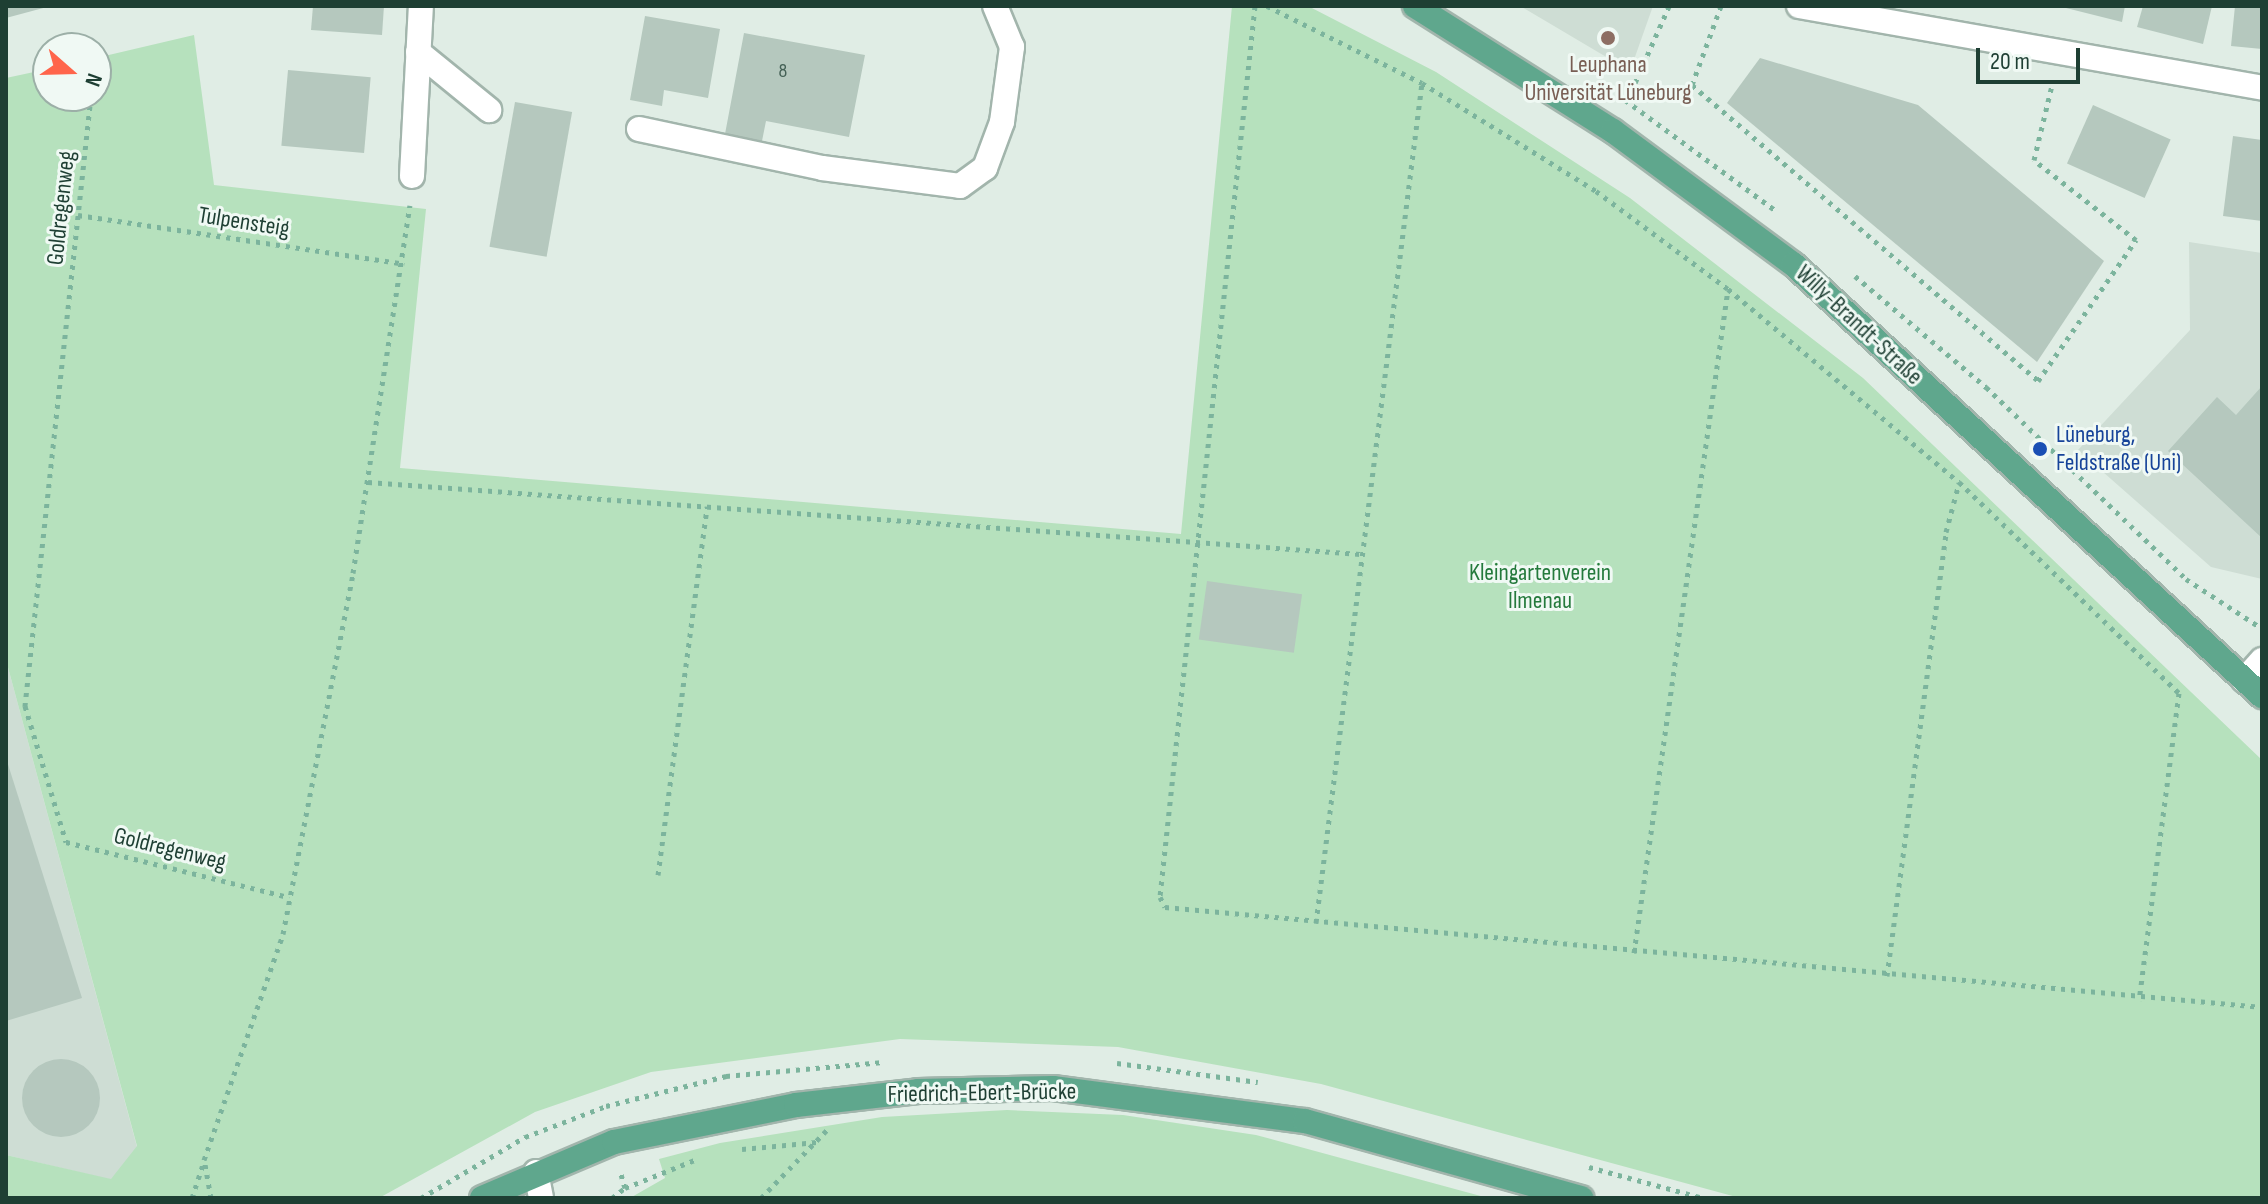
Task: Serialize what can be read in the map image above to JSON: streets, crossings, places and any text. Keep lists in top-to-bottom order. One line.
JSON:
{"streets":{"main road":["Willy-Brandt-Straße","Friedrich-Ebert-Brücke"],"path":["Goldregenweg","Tulpensteig"]},"crossings":[["Goldregenweg","Tulpensteig"]],"parks":["Kleingartenverein Ilmenau"],"places":["Leuphana Universität Lüneburg","Lüneburg, Feldstraße (Uni)"],"house_numbers":["8"],"scale_bar":"20 m","north":"right"}
